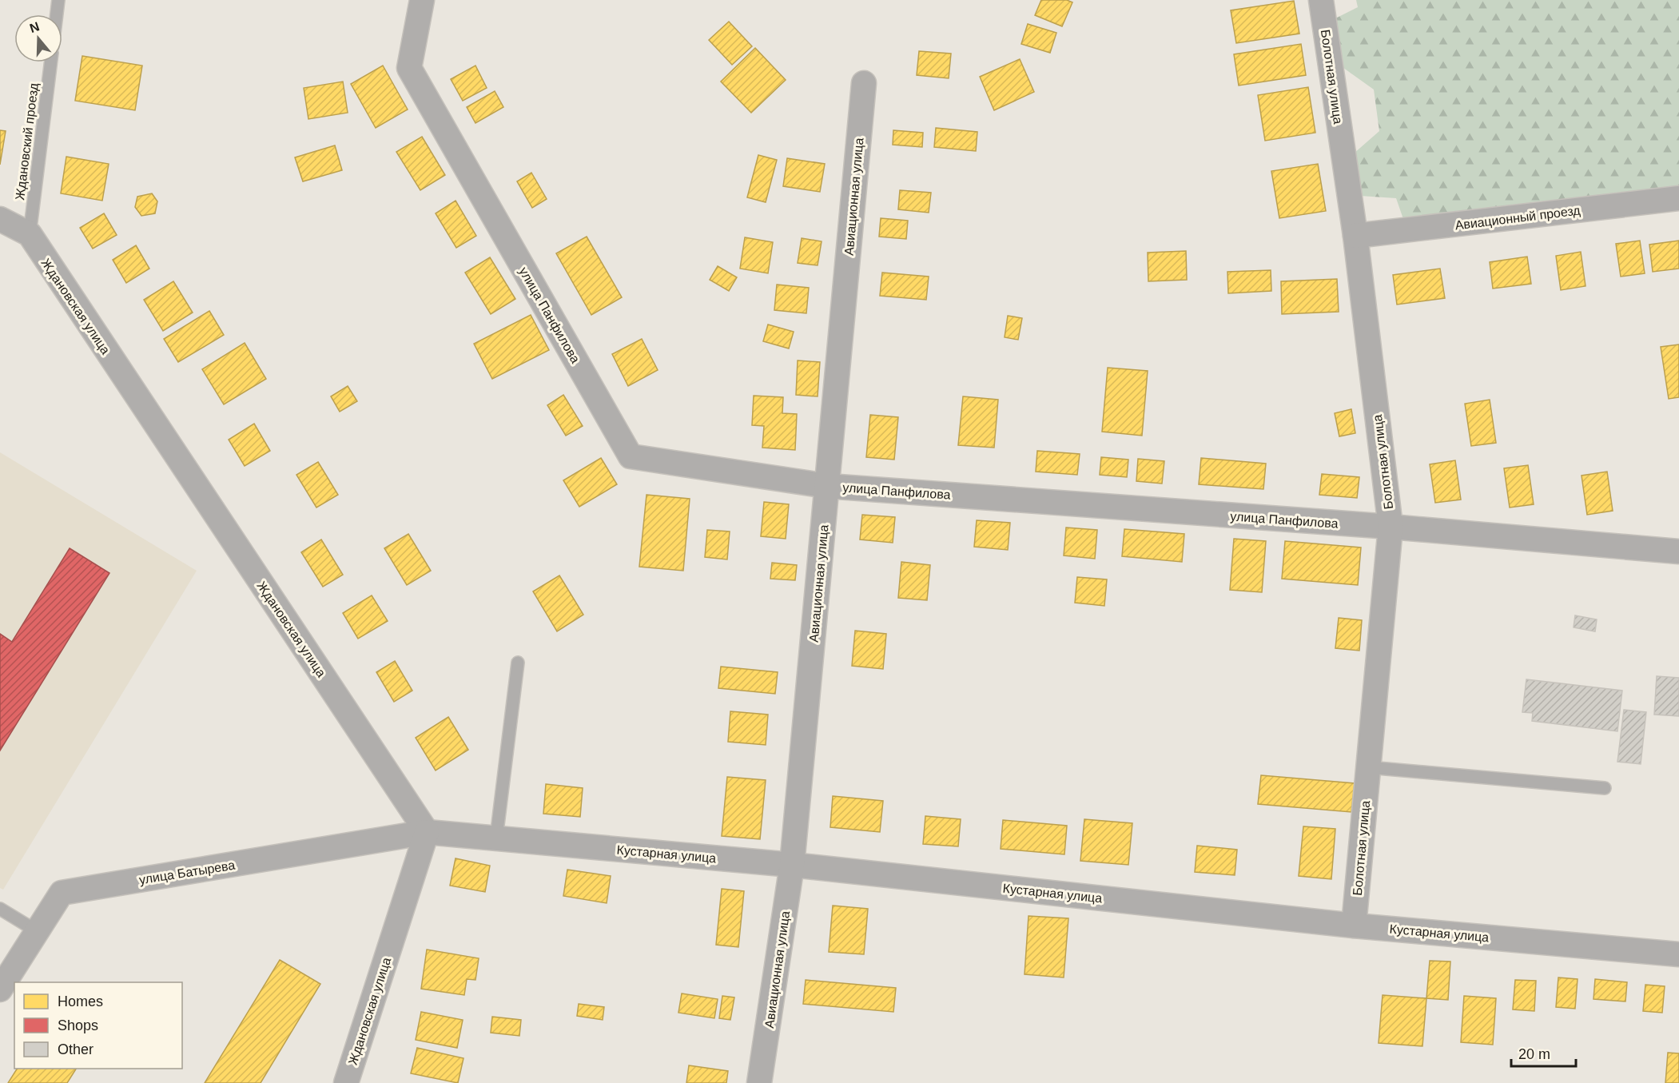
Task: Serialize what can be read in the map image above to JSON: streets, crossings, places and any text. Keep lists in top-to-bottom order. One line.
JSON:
{"streets":{"street":["Болотная улица","Авиационная улица","Авиационный проезд","Ждановская улица","улица Панфилова","Кустарная улица","улица Батырева"],"lane":["Ждановский проезд"]},"crossings":[["Болотная улица","Авиационный проезд"],["Болотная улица","улица Панфилова"],["Болотная улица","Кустарная улица"],["Ждановский проезд","Ждановская улица"],["Авиационная улица","улица Панфилова"],["Авиационная улица","Кустарная улица"],["Ждановская улица","Кустарная улица"],["Ждановская улица","улица Батырева"],["Кустарная улица","улица Батырева"]],"legend":["Homes","Shops","Other"],"scale_bar":"20 m","north":"top"}
